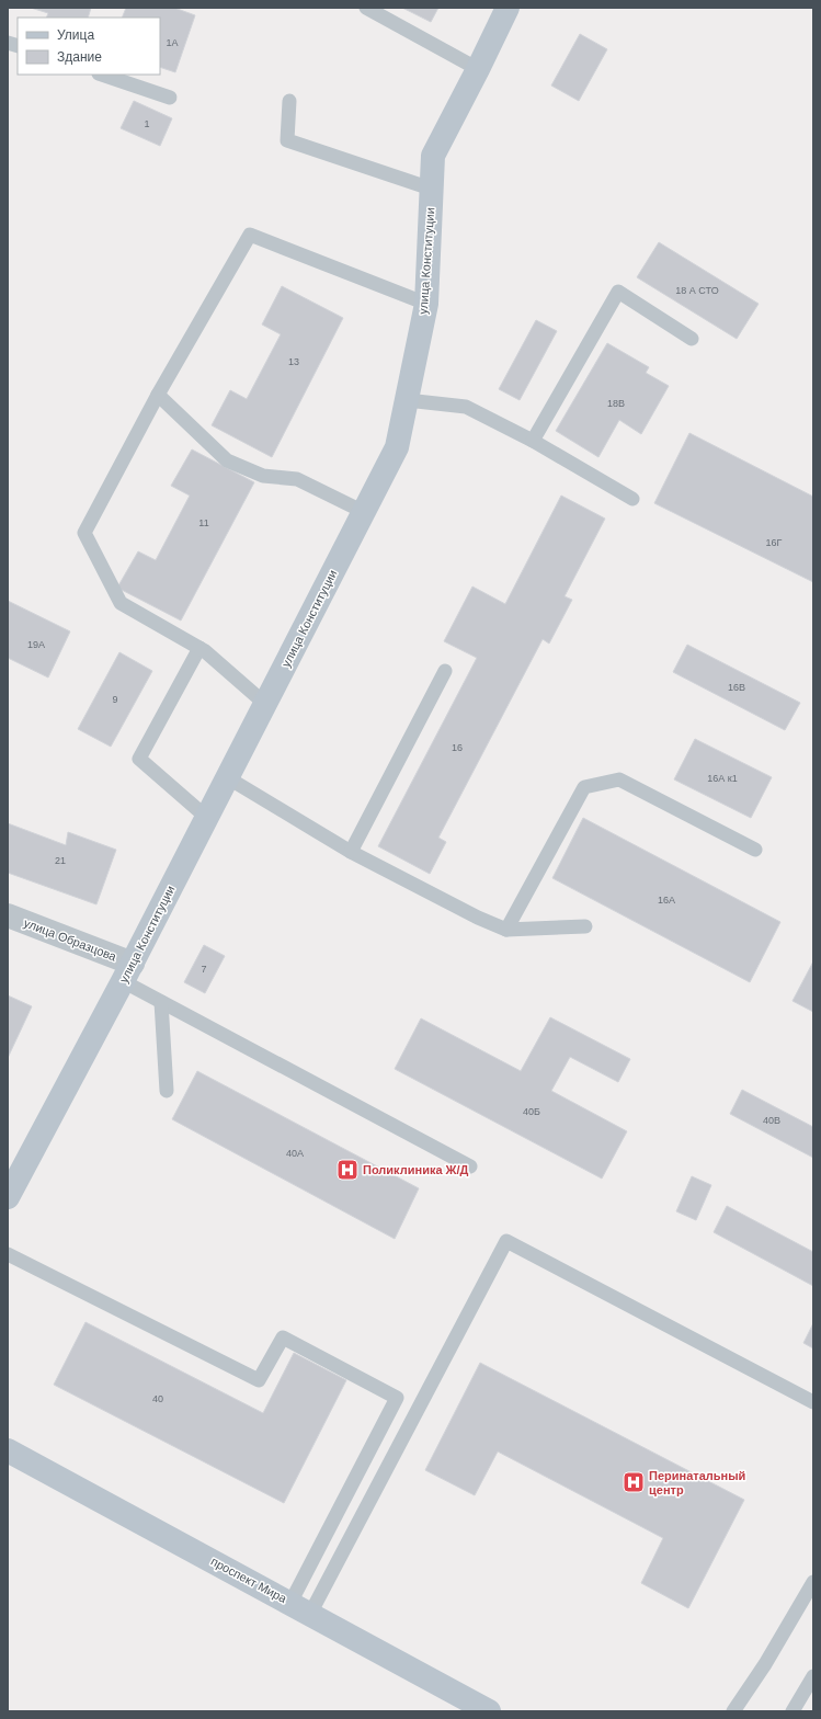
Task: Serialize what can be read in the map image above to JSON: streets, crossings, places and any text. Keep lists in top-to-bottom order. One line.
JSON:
{"streets":{"main road":["улица Конституции","проспект Мира"],"street":["улица Образцова"]},"crossings":[["улица Конституции","улица Образцова"]],"places":{"hospital":["Поликлиника Ж/Д","Перинатальный центр"]},"house_numbers":["1А","1","18 А СТО","13","18В","11","16Г","19А","16В","9","16","16А к1","21","16А","7","40Б","40В","40А","40"],"legend":["Улица","Здание"]}
